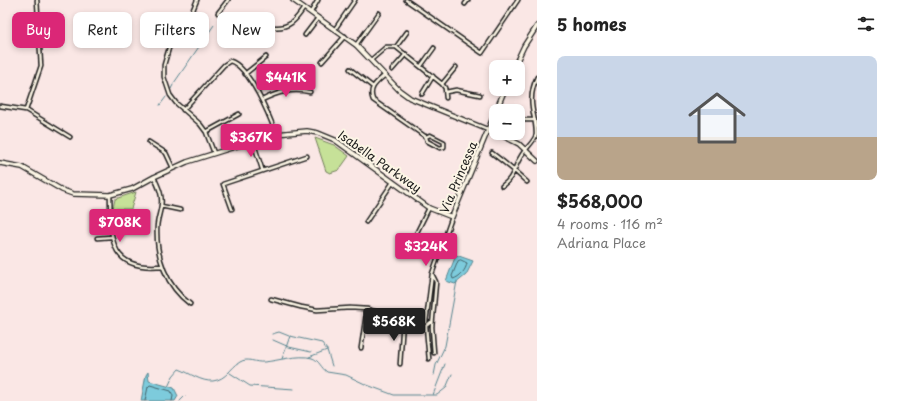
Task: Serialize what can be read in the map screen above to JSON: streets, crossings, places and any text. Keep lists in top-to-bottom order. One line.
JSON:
{"streets":{"street":["Isabella Parkway","Via Princessa"]},"crossings":[["Isabella Parkway","Via Princessa"]],"page":{"heading":"5 homes","chip":["Buy","Rent","Filters","New"],"list":[{"name":"$568,000","note":"4 rooms · 116 m² · Adriana Place"}],"map_buttons":["+","−"],"price":["$441K","$367K","$708K","$324K","$568K"]}}
